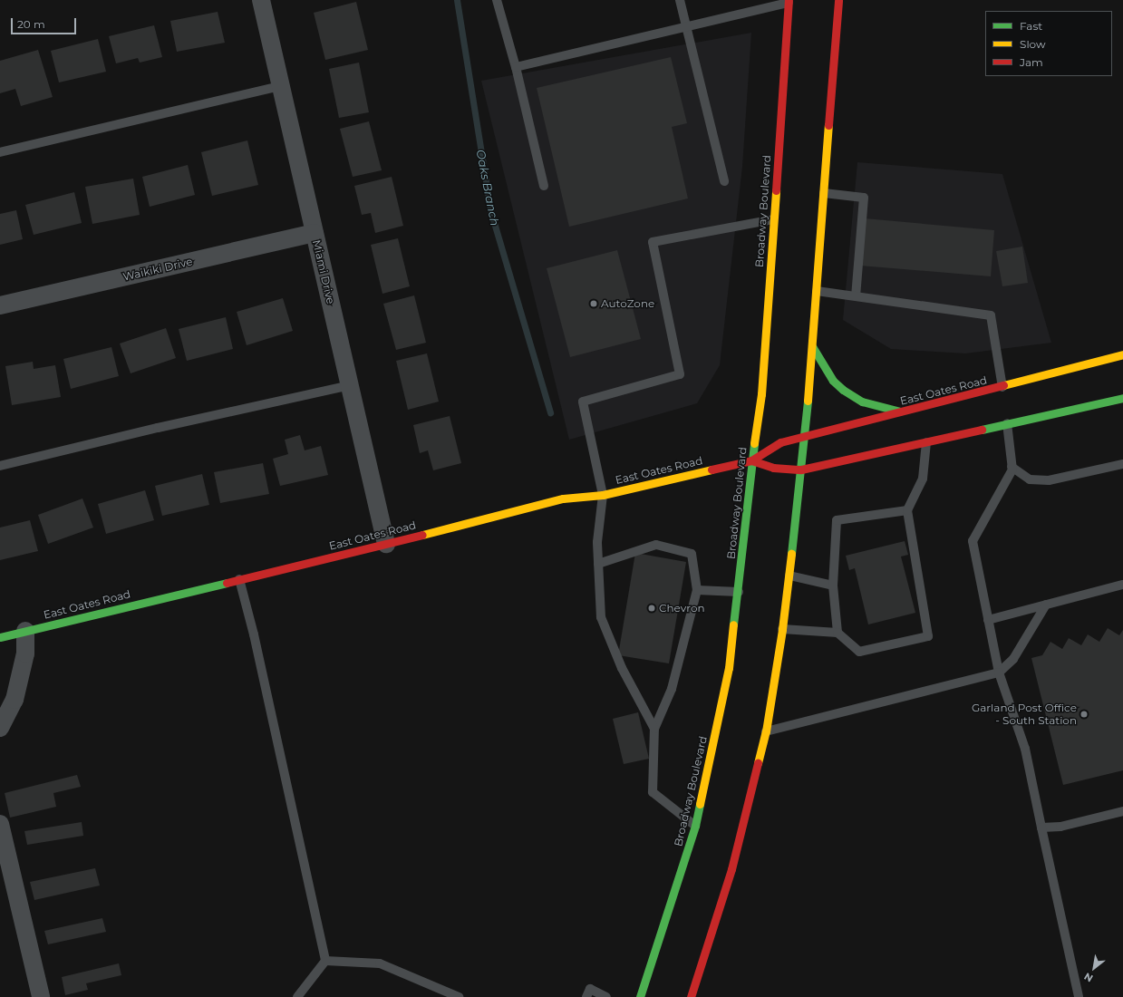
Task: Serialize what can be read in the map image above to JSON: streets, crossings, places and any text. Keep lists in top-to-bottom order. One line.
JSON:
{"streets":{"main road":["Broadway Boulevard","East Oates Road"],"street":["Waikiki Drive","Miami Drive"]},"crossings":[["Broadway Boulevard","East Oates Road"],["Waikiki Drive","Miami Drive"],["Miami Drive","East Oates Road"]],"water":["Oaks Branch"],"places":["AutoZone","Chevron","Garland Post Office - South Station"],"legend":["Fast","Slow","Jam"],"scale_bar":"20 m","north":"bottom left"}
